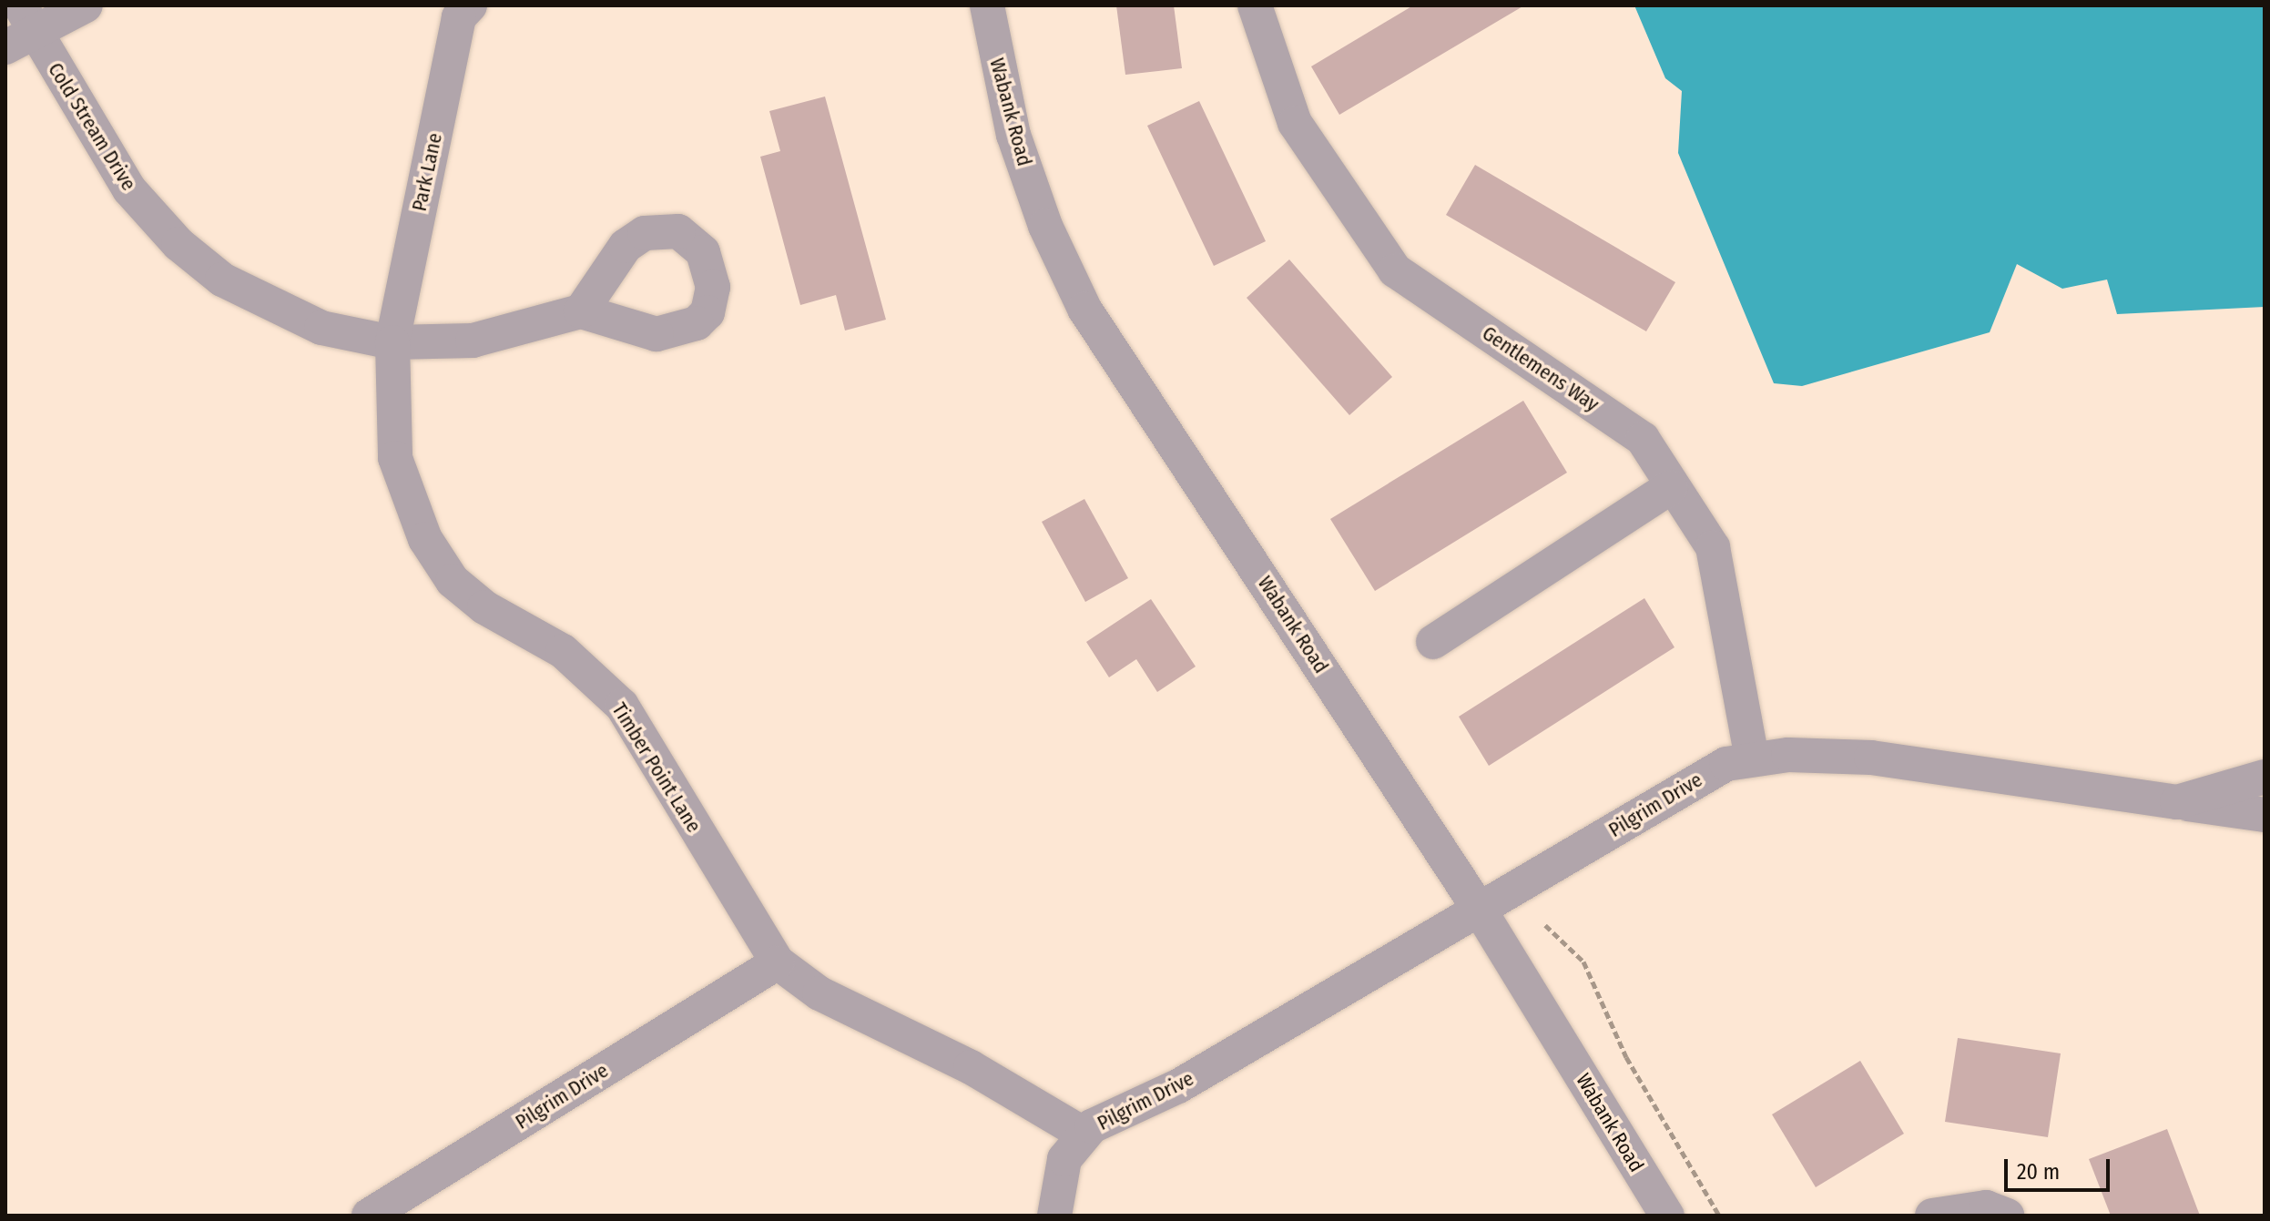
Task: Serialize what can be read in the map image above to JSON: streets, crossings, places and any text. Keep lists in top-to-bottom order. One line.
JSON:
{"streets":{"street":["Wabank Road","Cold Stream Drive","Park Lane","Gentlemens Way","Timber Point Lane","Pilgrim Drive"]},"crossings":[["Wabank Road","Pilgrim Drive"],["Cold Stream Drive","Park Lane"],["Cold Stream Drive","Timber Point Lane"],["Park Lane","Timber Point Lane"],["Gentlemens Way","Pilgrim Drive"],["Timber Point Lane","Pilgrim Drive"]],"scale_bar":"20 m"}
